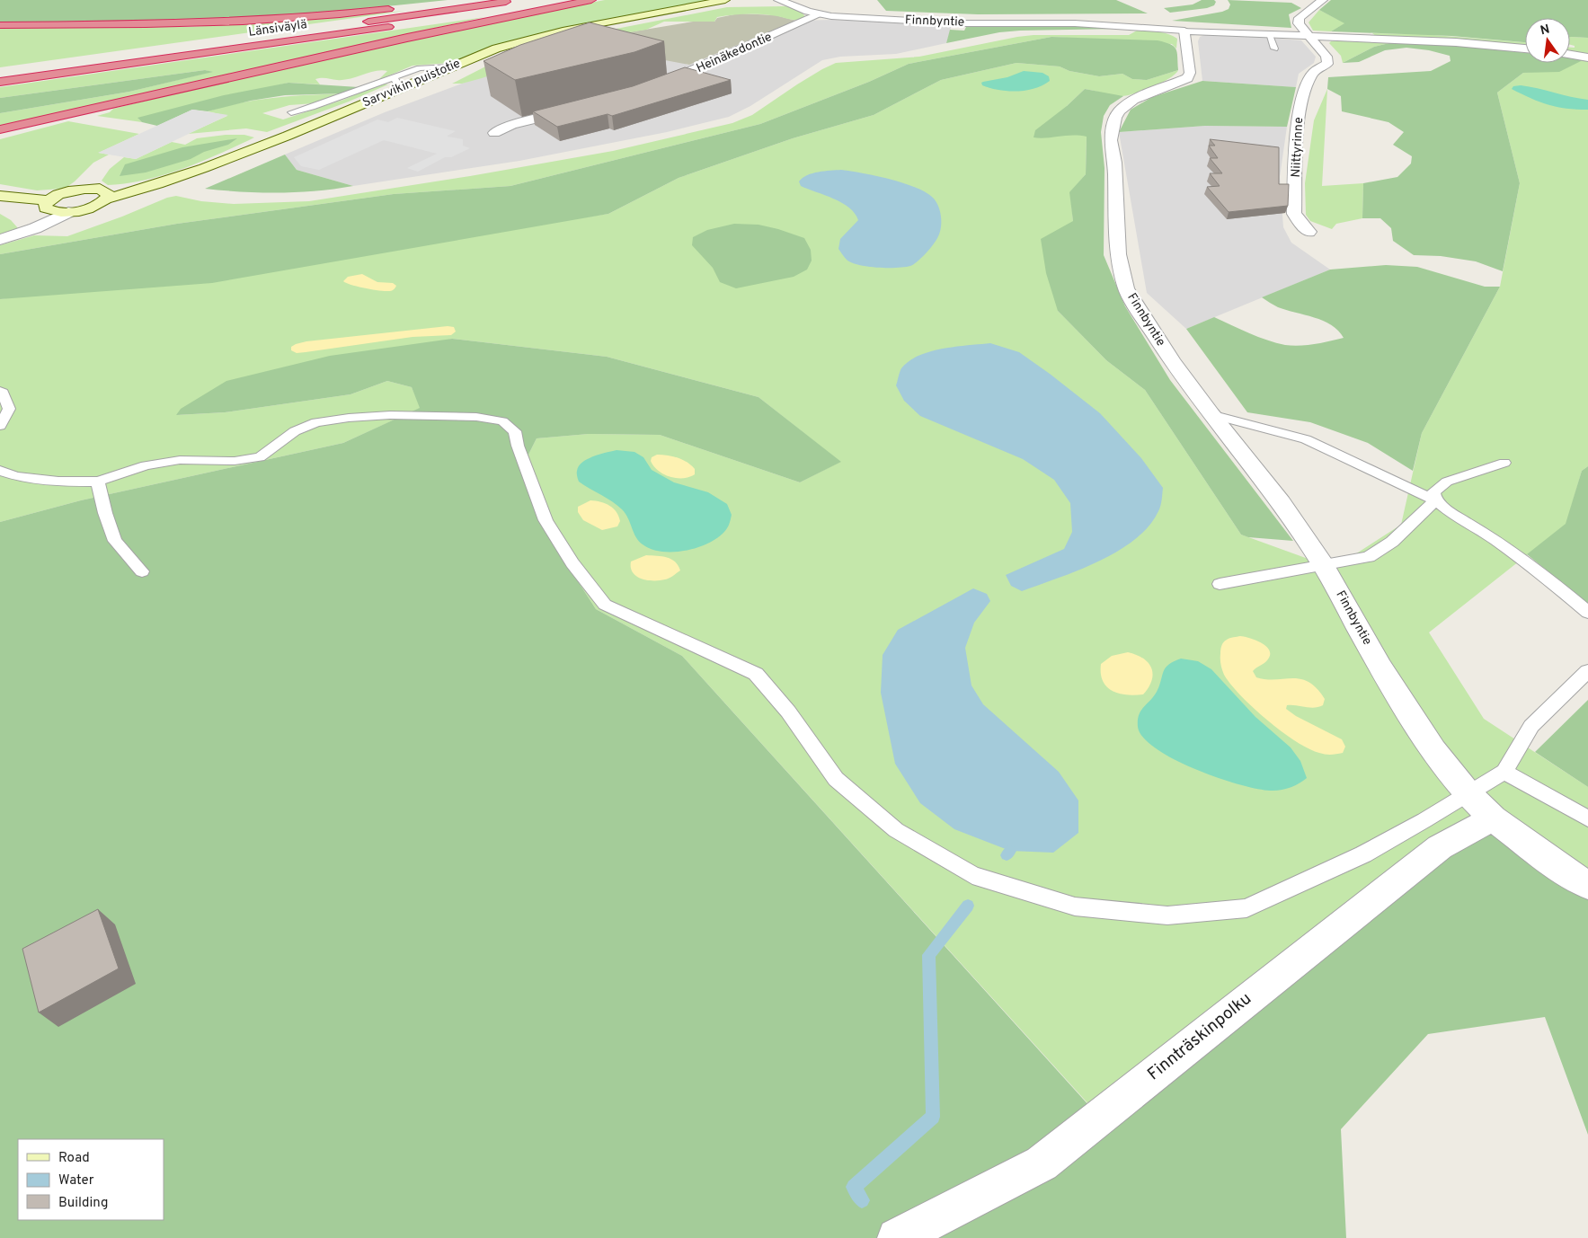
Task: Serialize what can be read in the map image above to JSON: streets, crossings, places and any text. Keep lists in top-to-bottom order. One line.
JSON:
{"streets":{"highway":["Länsiväylä"],"main road":["Sarvvikin puistotie"],"street":["Finnbyntie","Heinäkedontie","Niittyrinne","Finnträskinpolku"]},"crossings":[["Finnbyntie","Heinäkedontie"],["Finnbyntie","Finnträskinpolku"]],"legend":["Road","Water","Building"],"north":"top"}
